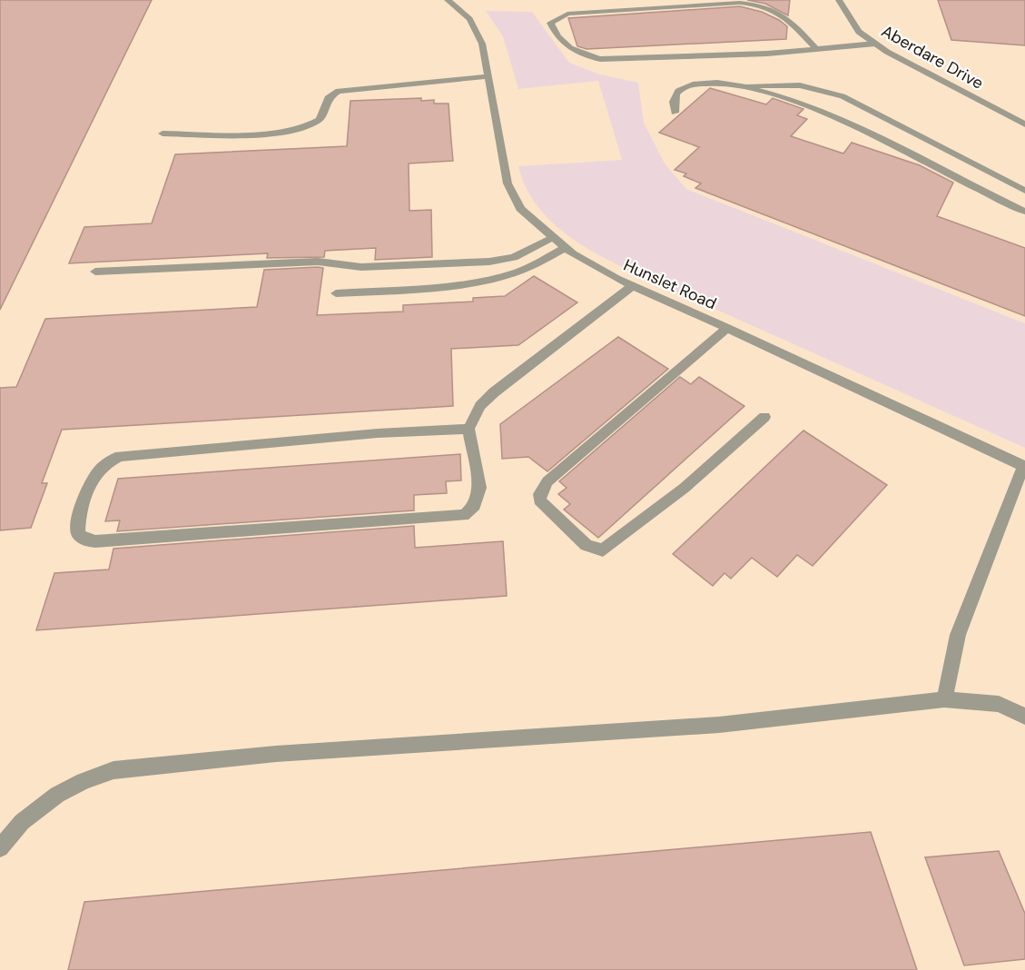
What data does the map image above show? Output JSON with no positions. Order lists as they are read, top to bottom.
{
  "streets": {
    "street": ["Aberdare Drive", "Hunslet Road"]
  }
}
